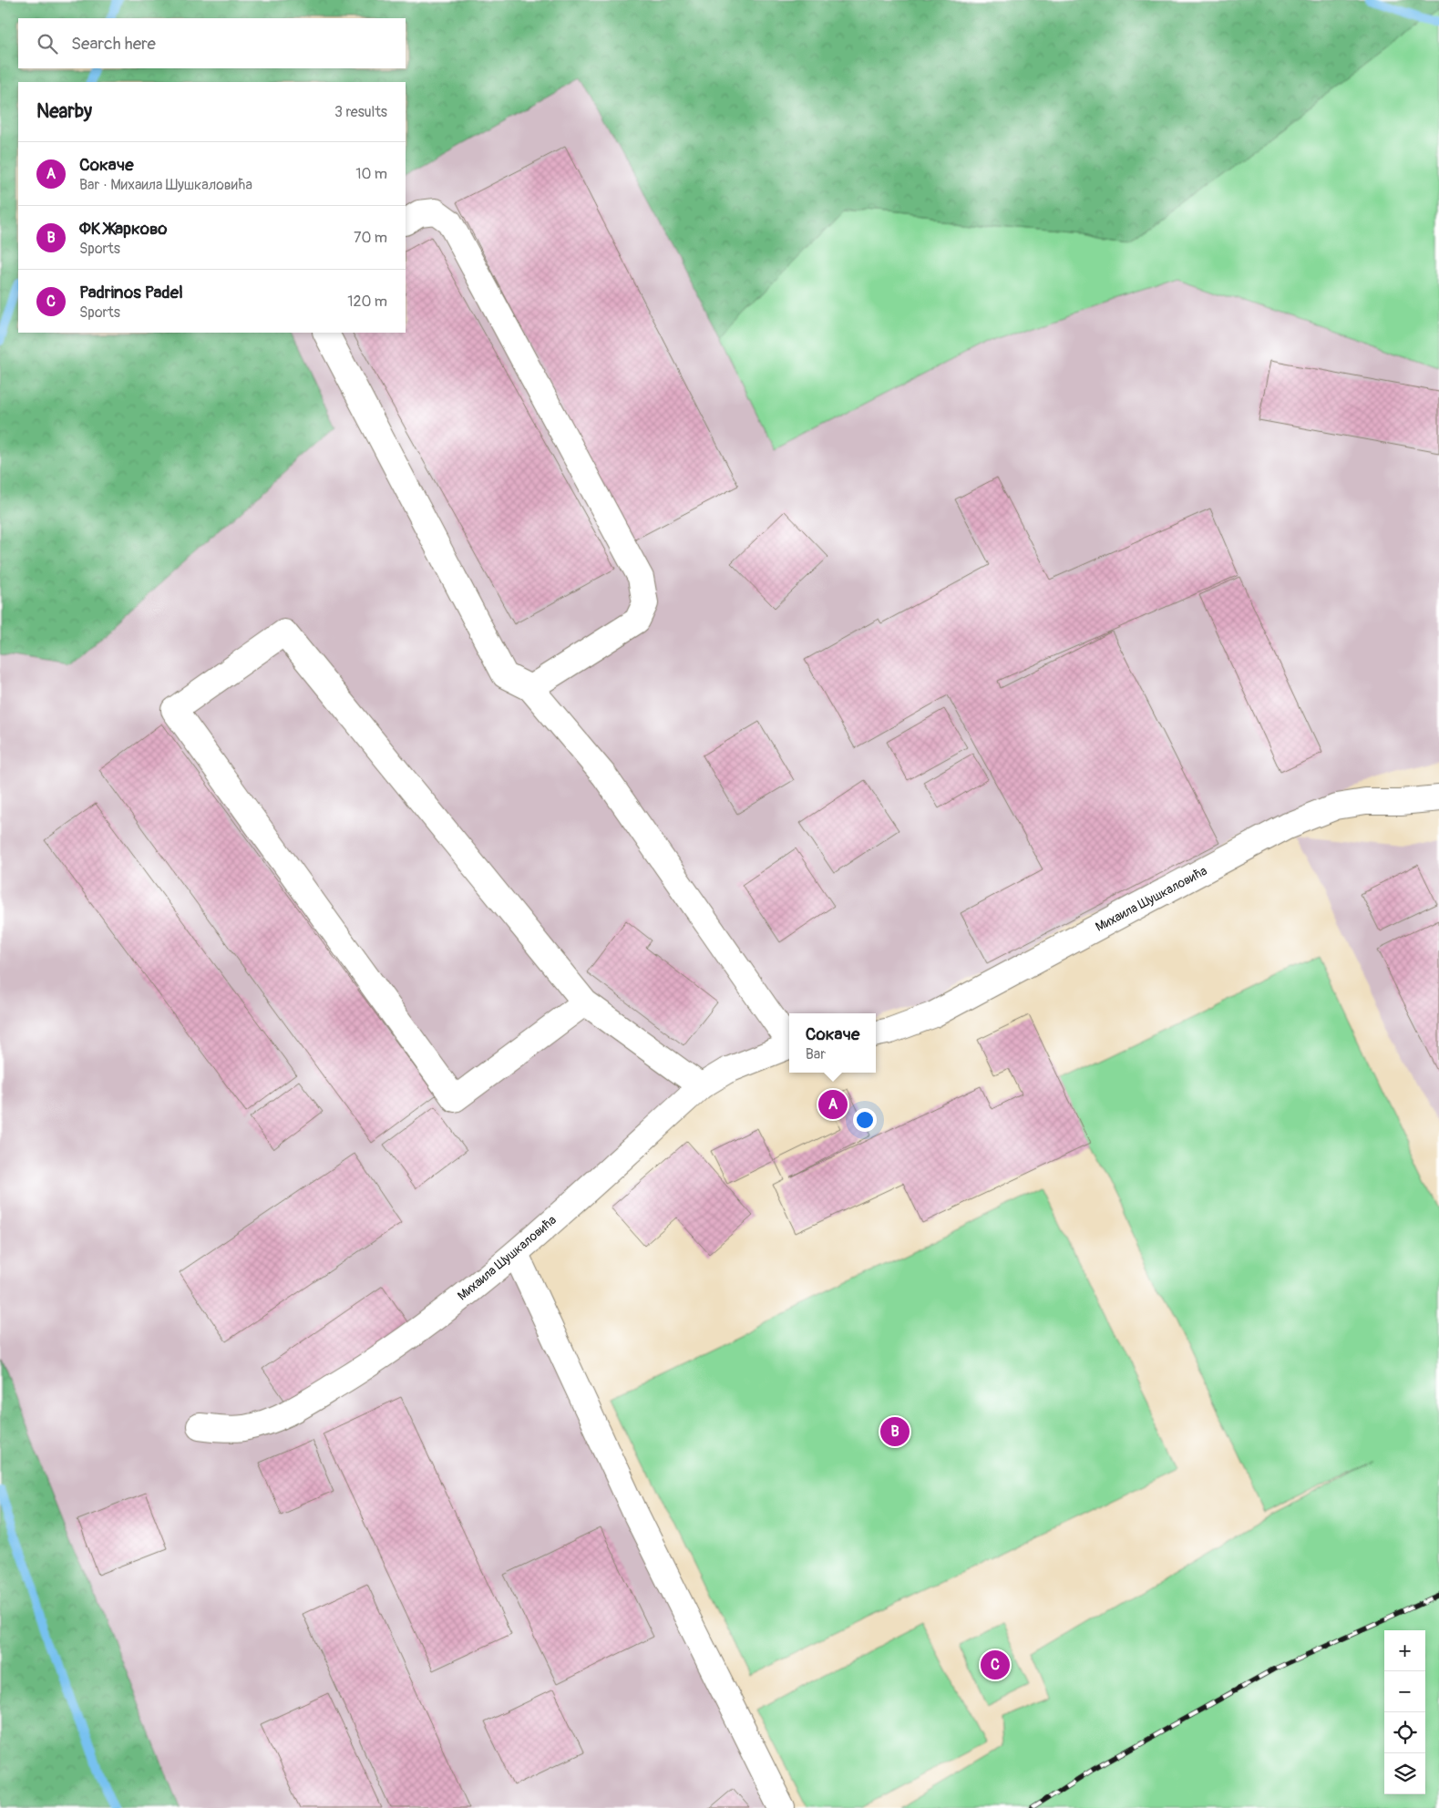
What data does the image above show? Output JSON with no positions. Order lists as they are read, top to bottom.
{
  "streets": {
    "street": ["Михаила Шушкаловића"]
  },
  "page": {
    "search": "Search here",
    "heading": ["Nearby", "3 results"],
    "list": [
      {
        "mark": "A",
        "name": "Сокаче",
        "note": "Bar · Михаила Шушкаловића",
        "value": "10 m"
      },
      {
        "mark": "B",
        "name": "ФК Жарково",
        "note": "Sports",
        "value": "70 m"
      },
      {
        "mark": "C",
        "name": "Padrinos Padel",
        "note": "Sports",
        "value": "120 m"
      }
    ],
    "popup": ["Сокаче", "Bar"],
    "pins": ["A", "B", "C"],
    "map_buttons": ["+", "−"]
  }
}
